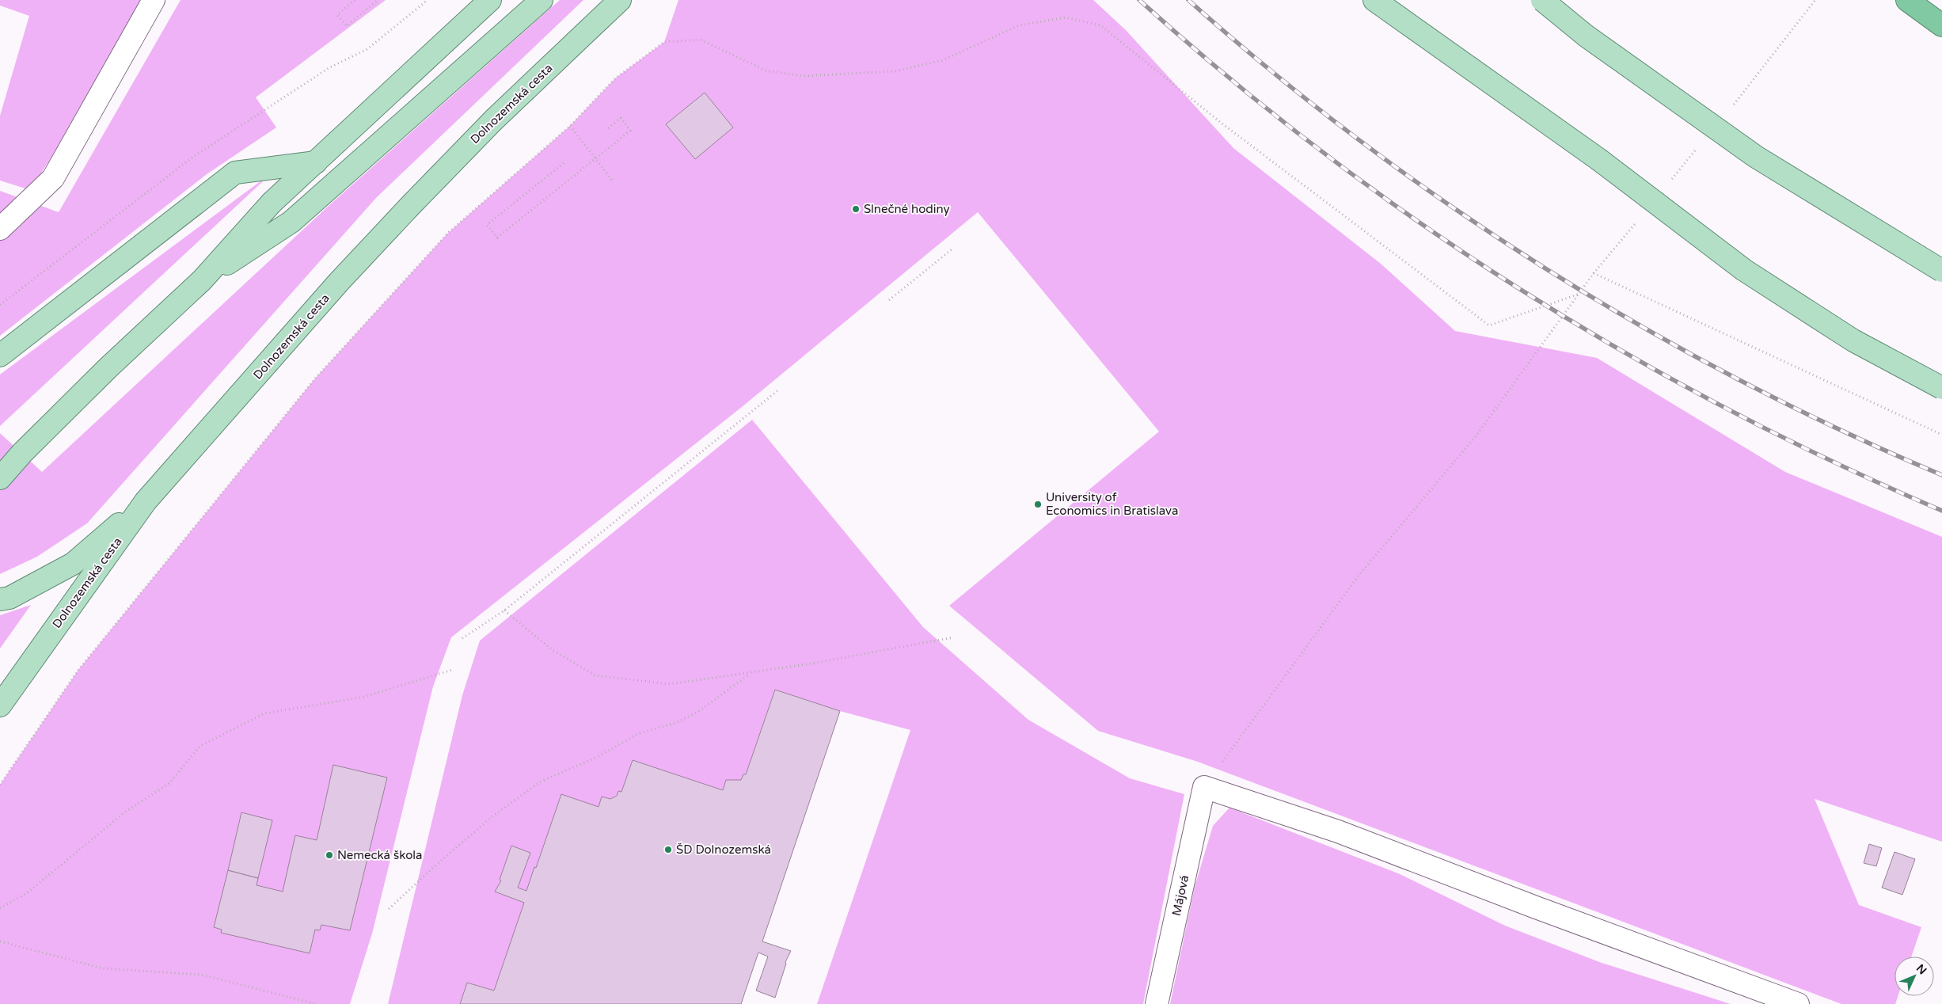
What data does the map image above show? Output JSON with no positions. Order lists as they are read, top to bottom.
{
  "streets": {
    "main road": ["Dolnozemská cesta"],
    "street": ["Májová"]
  },
  "places": [
    "Slnečné hodiny",
    "University of Economics in Bratislava",
    "ŠD Dolnozemská",
    "Nemecká škola"
  ],
  "north": "top right"
}
